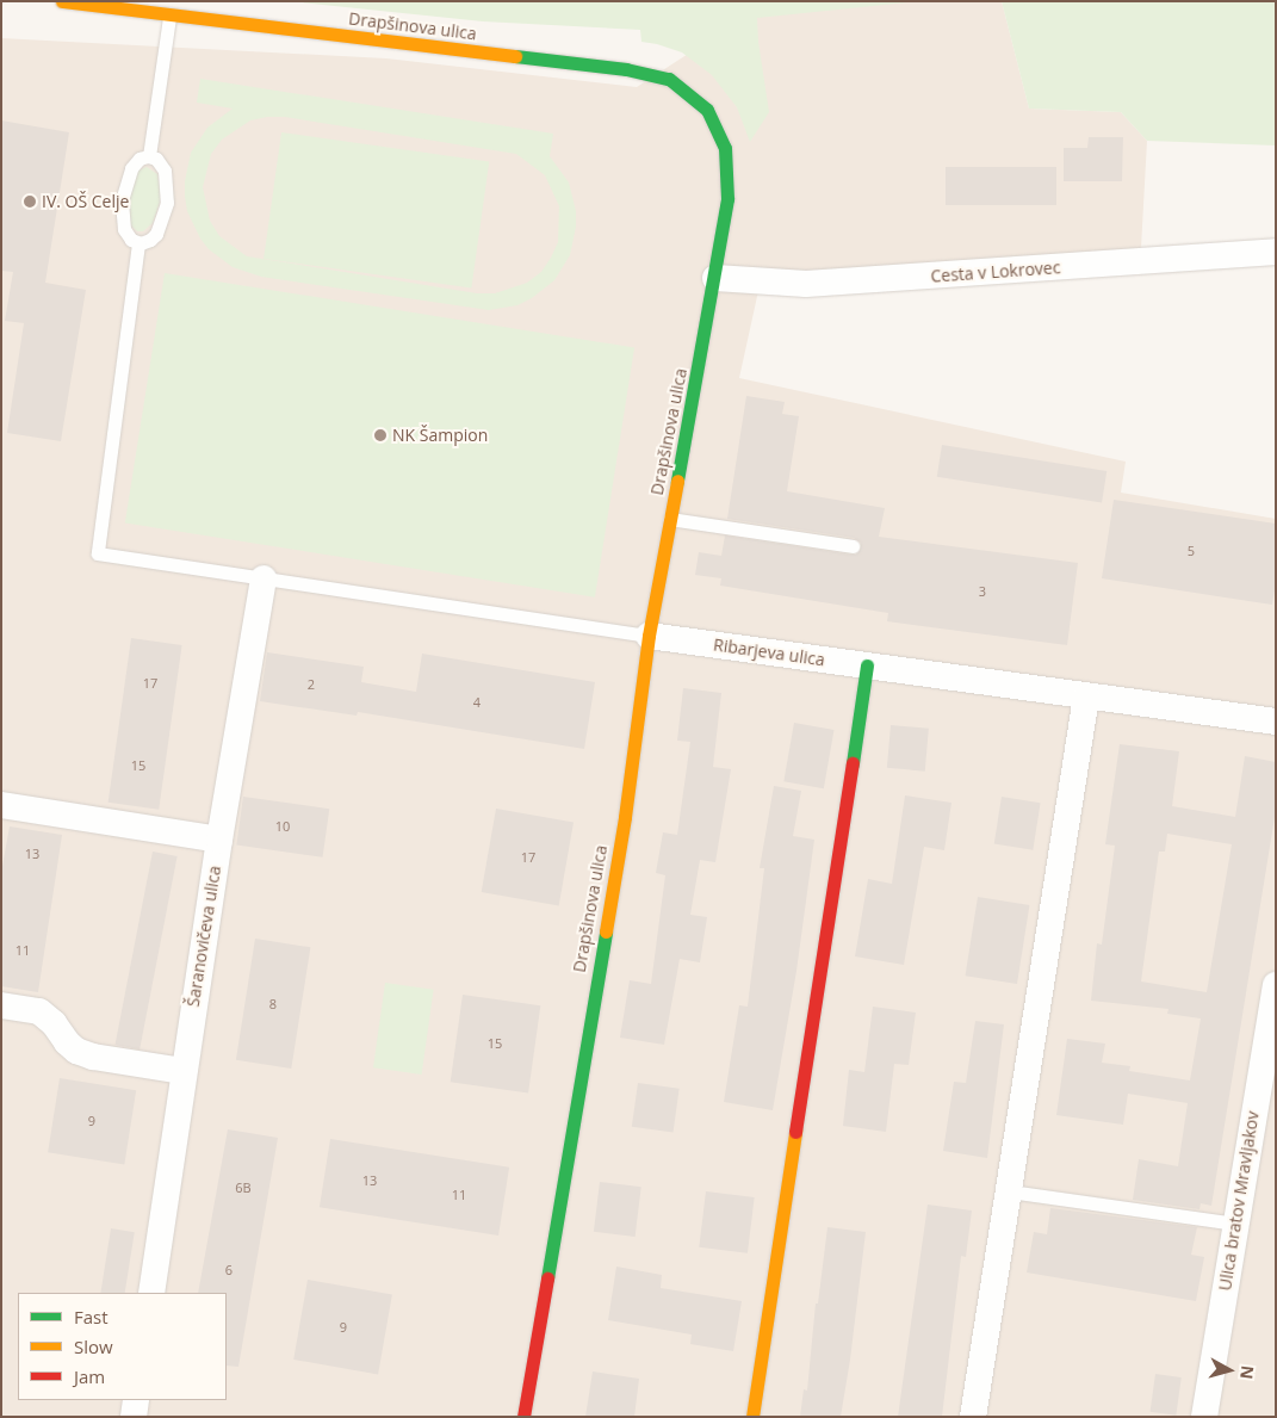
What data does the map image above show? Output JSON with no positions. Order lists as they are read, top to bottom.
{
  "streets": {
    "street": [
      "Drapšinova ulica",
      "Cesta v Lokrovec",
      "Ribarjeva ulica",
      "Šaranovičeva ulica",
      "Ulica bratov Mravljakov"
    ]
  },
  "crossings": [
    ["Drapšinova ulica", "Cesta v Lokrovec"],
    ["Drapšinova ulica", "Ribarjeva ulica"],
    ["Ribarjeva ulica", "Šaranovičeva ulica"]
  ],
  "places": ["IV. OŠ Celje", "NK Šampion"],
  "house_numbers": [
    "5",
    "3",
    "17",
    "2",
    "4",
    "15",
    "10",
    "13",
    "17",
    "11",
    "8",
    "15",
    "9",
    "13",
    "6B",
    "11",
    "6",
    "9"
  ],
  "legend": ["Fast", "Slow", "Jam"],
  "north": "right"
}
